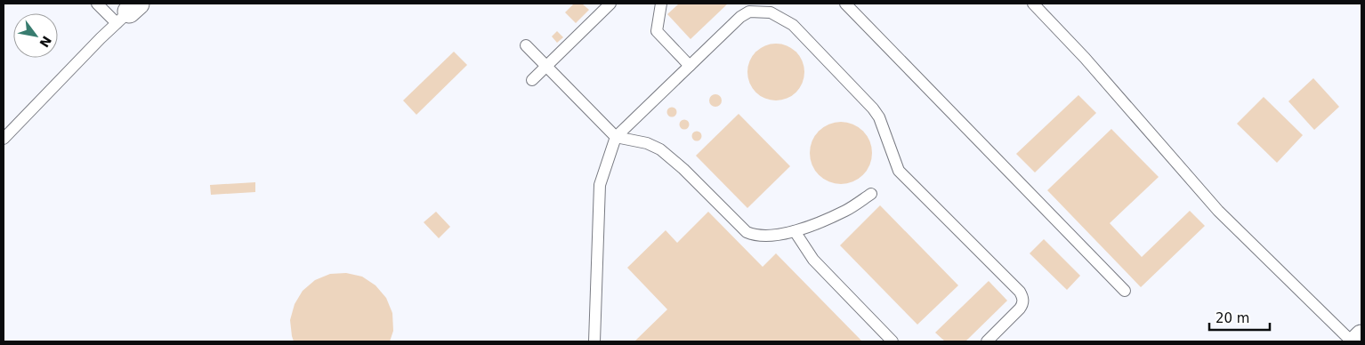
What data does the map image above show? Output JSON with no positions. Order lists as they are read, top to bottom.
{
  "scale_bar": "20 m",
  "north": "bottom right"
}
